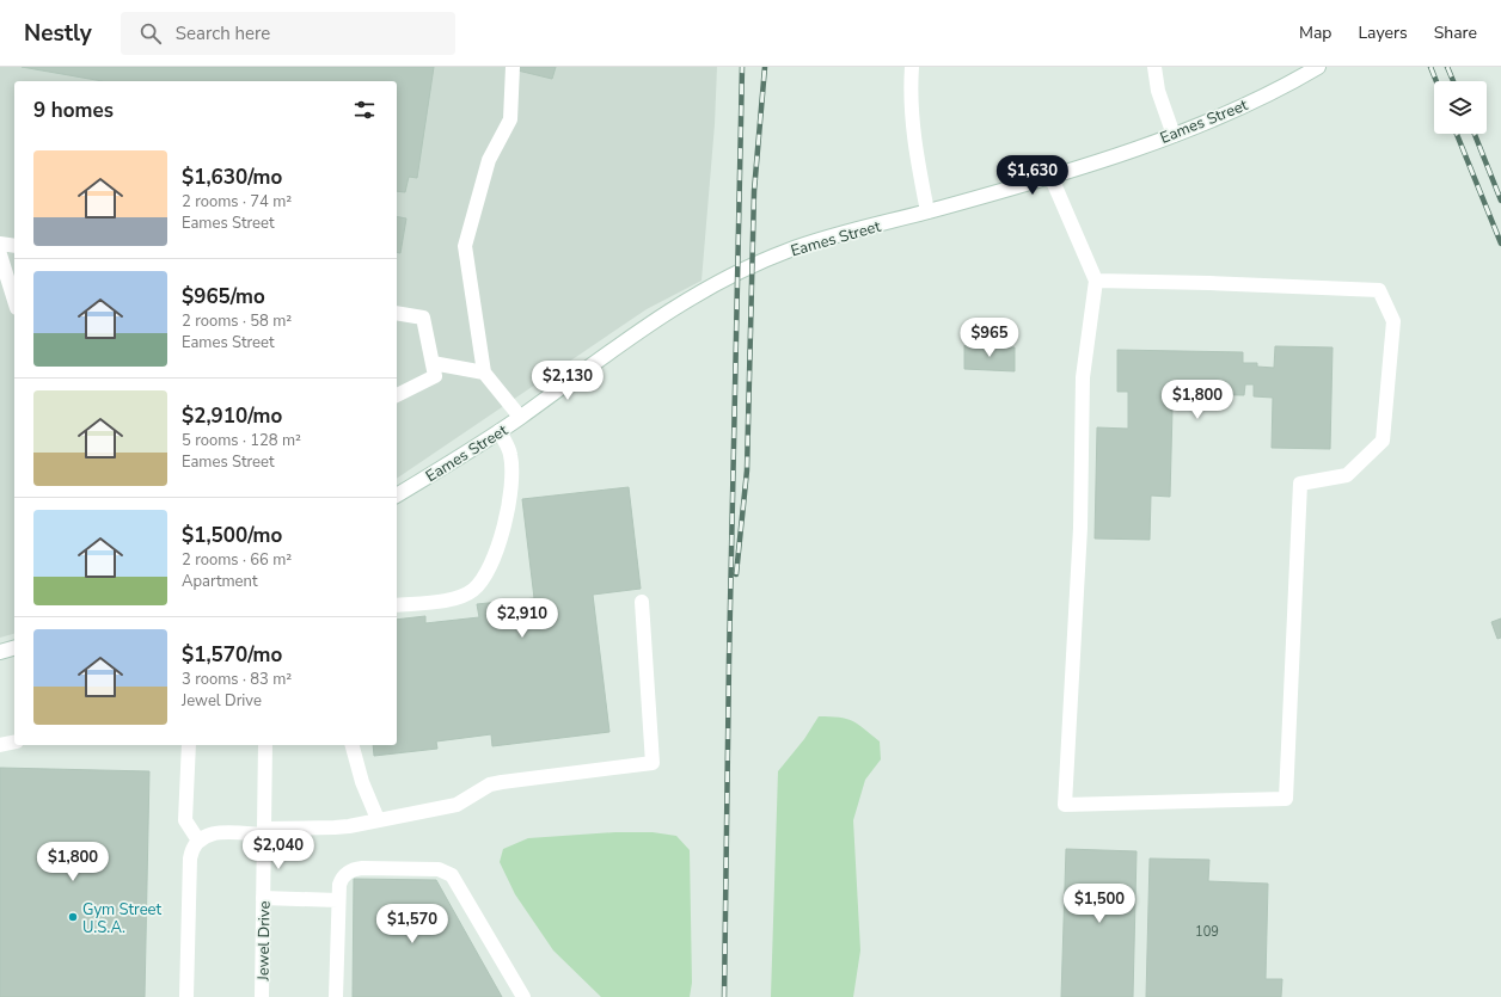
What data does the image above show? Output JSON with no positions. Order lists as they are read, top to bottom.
{
  "streets": {
    "main road": ["Eames Street", "Jewel Drive"]
  },
  "places": ["Gym Street U.S.A."],
  "house_numbers": ["109"],
  "page": {
    "header": "Nestly",
    "search": "Search here",
    "nav": ["Map", "Layers", "Share"],
    "heading": "9 homes",
    "list": [
      {
        "name": "$1,630/mo",
        "note": "2 rooms · 74 m² · Eames Street"
      },
      {
        "name": "$965/mo",
        "note": "2 rooms · 58 m² · Eames Street"
      },
      {
        "name": "$2,910/mo",
        "note": "5 rooms · 128 m² · Eames Street"
      },
      {
        "name": "$1,500/mo",
        "note": "2 rooms · 66 m² · Apartment"
      },
      {
        "name": "$1,570/mo",
        "note": "3 rooms · 83 m² · Jewel Drive"
      }
    ],
    "price": [
      "$1,630",
      "$965",
      "$2,130",
      "$1,800",
      "$2,910",
      "$2,040",
      "$1,800",
      "$1,500",
      "$1,570"
    ]
  }
}
